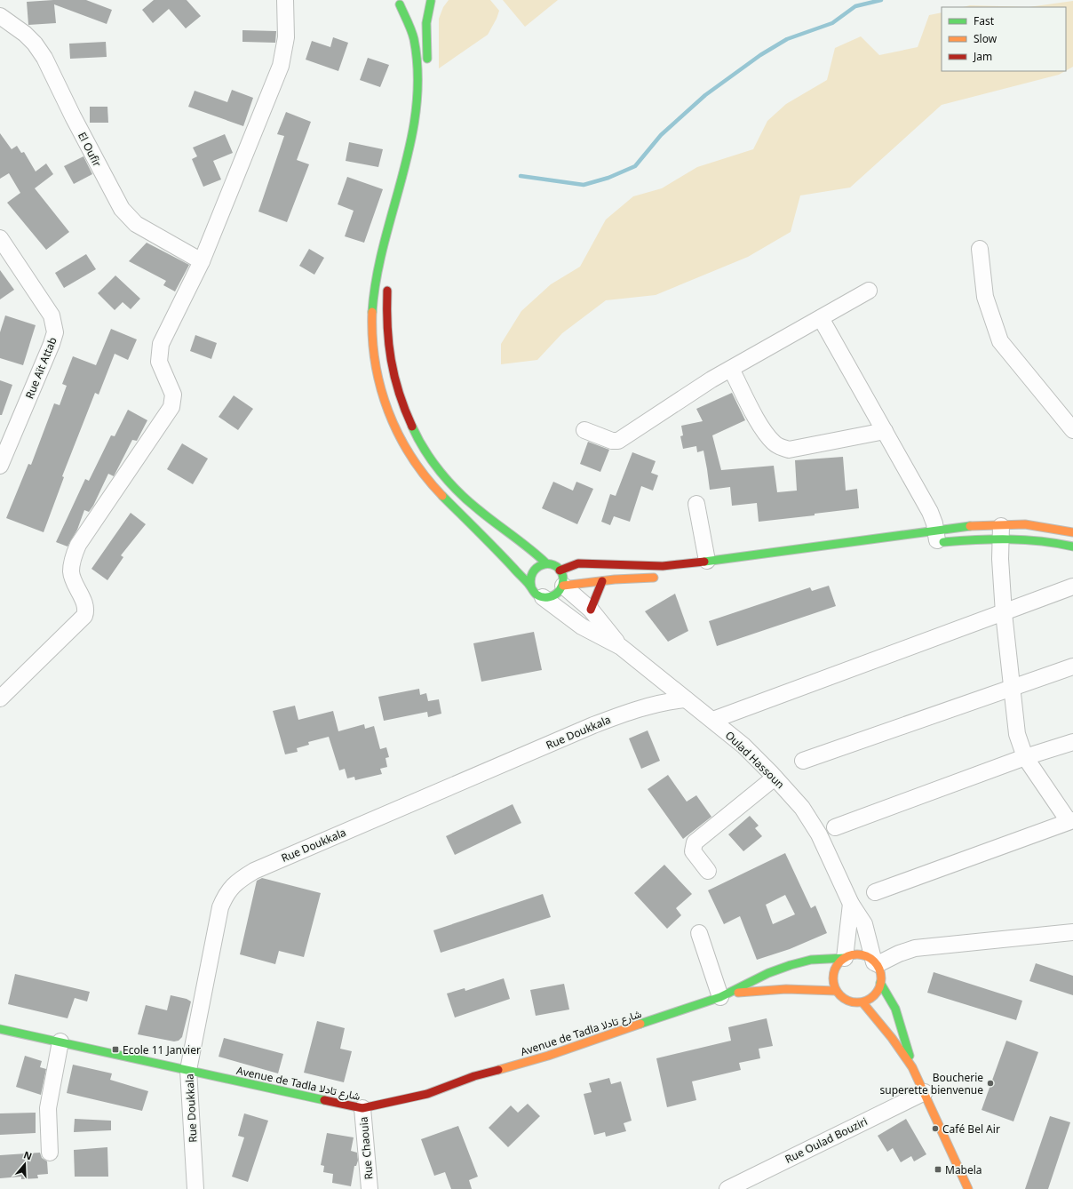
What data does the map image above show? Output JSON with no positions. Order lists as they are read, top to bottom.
{
  "streets": {
    "street": [
      "El Oufir",
      "Rue Aït Attab",
      "Rue Doukkala",
      "Oulad Hassoun",
      "Avenue de Tadla شارع تادلا",
      "Rue Oulad Bouziri",
      "Rue Chaouia"
    ]
  },
  "crossings": [
    ["Rue Doukkala", "Oulad Hassoun"],
    ["Rue Doukkala", "Avenue de Tadla شارع تادلا"],
    ["Oulad Hassoun", "Avenue de Tadla شارع تادلا"],
    ["Avenue de Tadla شارع تادلا", "Rue Chaouia"]
  ],
  "places": {
    "transit": ["Ecole 11 Janvier", "Mabela"],
    "other": ["Boucherie superette bienvenue", "Café Bel Air"]
  },
  "legend": ["Fast", "Slow", "Jam"],
  "north": "top"
}
